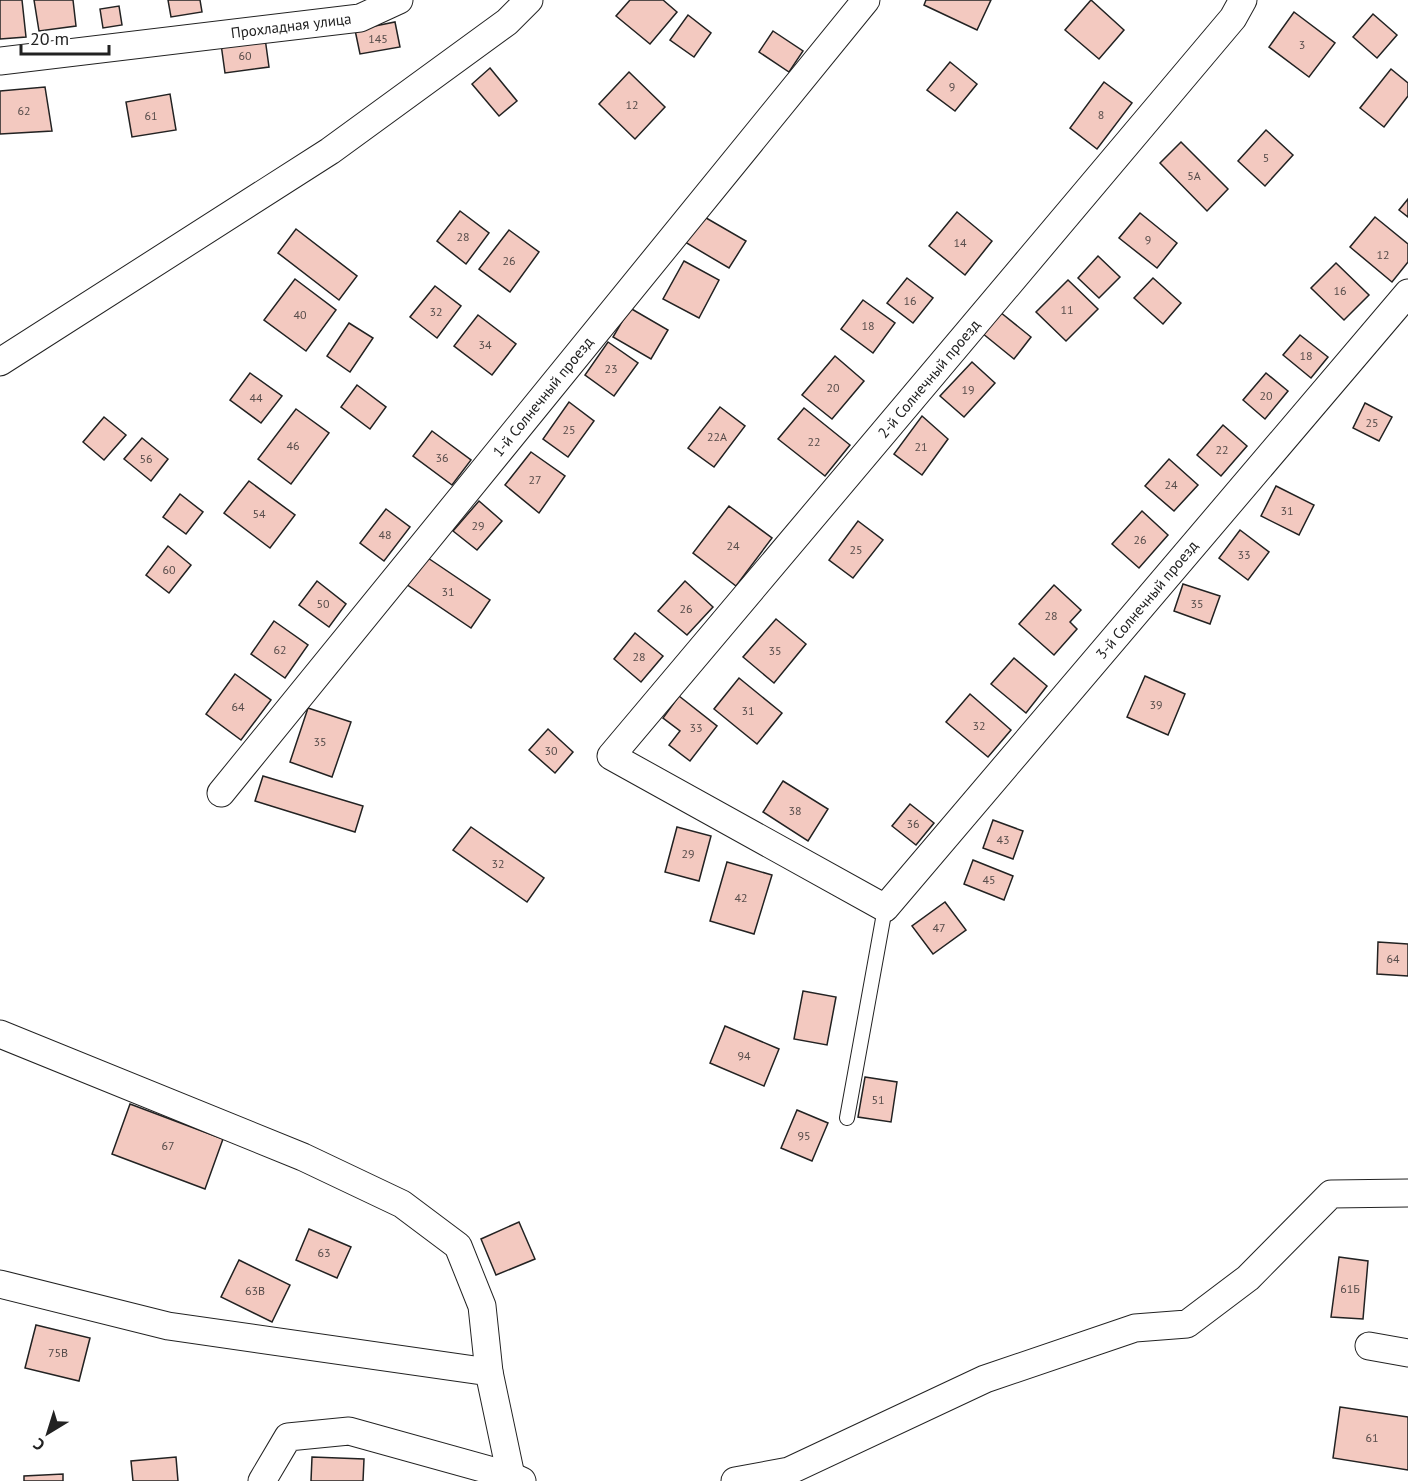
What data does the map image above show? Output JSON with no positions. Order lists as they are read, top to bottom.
{
  "streets": {
    "street": [
      "Прохладная улица",
      "2-й Солнечный проезд",
      "1-й Солнечный проезд",
      "3-й Солнечный проезд"
    ]
  },
  "crossings": [
    ["2-й Солнечный проезд", "3-й Солнечный проезд"]
  ],
  "house_numbers": [
    "145",
    "3",
    "60",
    "9",
    "12",
    "62",
    "8",
    "61",
    "5",
    "5А",
    "28",
    "9",
    "14",
    "12",
    "26",
    "16",
    "16",
    "11",
    "32",
    "40",
    "18",
    "34",
    "18",
    "23",
    "20",
    "19",
    "20",
    "44",
    "25",
    "25",
    "22А",
    "22",
    "46",
    "21",
    "22",
    "36",
    "56",
    "27",
    "24",
    "31",
    "54",
    "29",
    "48",
    "26",
    "24",
    "25",
    "33",
    "60",
    "31",
    "50",
    "35",
    "26",
    "28",
    "62",
    "35",
    "28",
    "39",
    "64",
    "31",
    "32",
    "33",
    "35",
    "30",
    "38",
    "36",
    "43",
    "29",
    "32",
    "45",
    "42",
    "47",
    "64",
    "94",
    "51",
    "95",
    "67",
    "63",
    "61Б",
    "63В",
    "75В",
    "61"
  ],
  "scale_bar": "20 m",
  "north": "bottom left"
}
